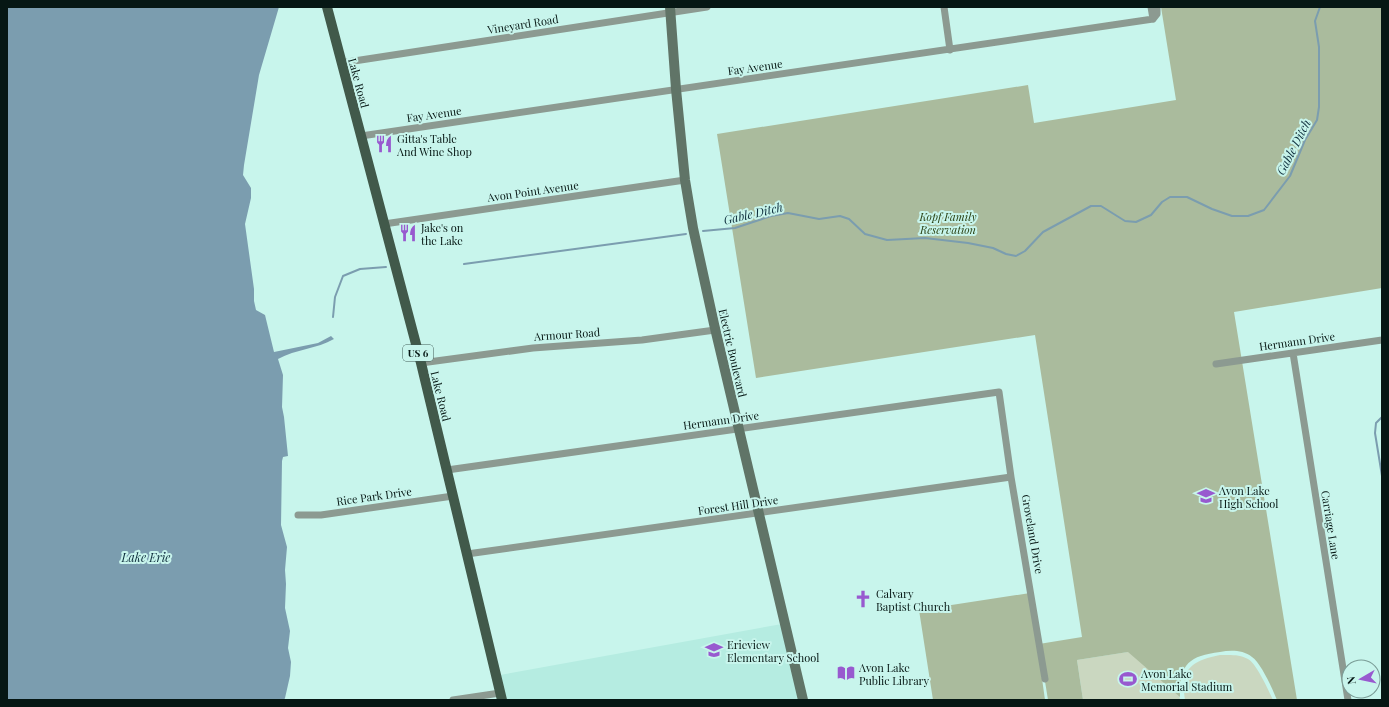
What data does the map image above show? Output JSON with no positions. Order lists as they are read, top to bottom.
{
  "streets": {
    "main road": ["Lake Road", "US 6"],
    "street": [
      "Vineyard Road",
      "Fay Avenue",
      "Avon Point Avenue",
      "Armour Road",
      "Hermann Drive",
      "Electric Boulevard",
      "Rice Park Drive",
      "Forest Hill Drive",
      "Carriage Lane",
      "Groveland Drive"
    ]
  },
  "crossings": [
    ["Vineyard Road", "Lake Road"],
    ["Vineyard Road", "Electric Boulevard"],
    ["Fay Avenue", "Lake Road"],
    ["Fay Avenue", "Electric Boulevard"],
    ["Lake Road", "Avon Point Avenue"],
    ["Lake Road", "Armour Road"],
    ["Lake Road", "Hermann Drive"],
    ["Lake Road", "Rice Park Drive"],
    ["Lake Road", "Forest Hill Drive"],
    ["Avon Point Avenue", "Electric Boulevard"],
    ["Armour Road", "Electric Boulevard"],
    ["Hermann Drive", "Electric Boulevard"],
    ["Hermann Drive", "Carriage Lane"],
    ["Hermann Drive", "Groveland Drive"],
    ["Electric Boulevard", "Forest Hill Drive"],
    ["Forest Hill Drive", "Groveland Drive"]
  ],
  "water": ["Gable Ditch", "Lake Erie"],
  "parks": ["Kopf Family Reservation"],
  "places": {
    "restaurant": ["Gitta's Table And Wine Shop", "Jake's on the Lake"],
    "school or university": ["Avon Lake High School", "Erieview Elementary School"],
    "church": ["Calvary Baptist Church"],
    "library": ["Avon Lake Public Library"],
    "sports": ["Avon Lake Memorial Stadium"]
  },
  "north": "left"
}
